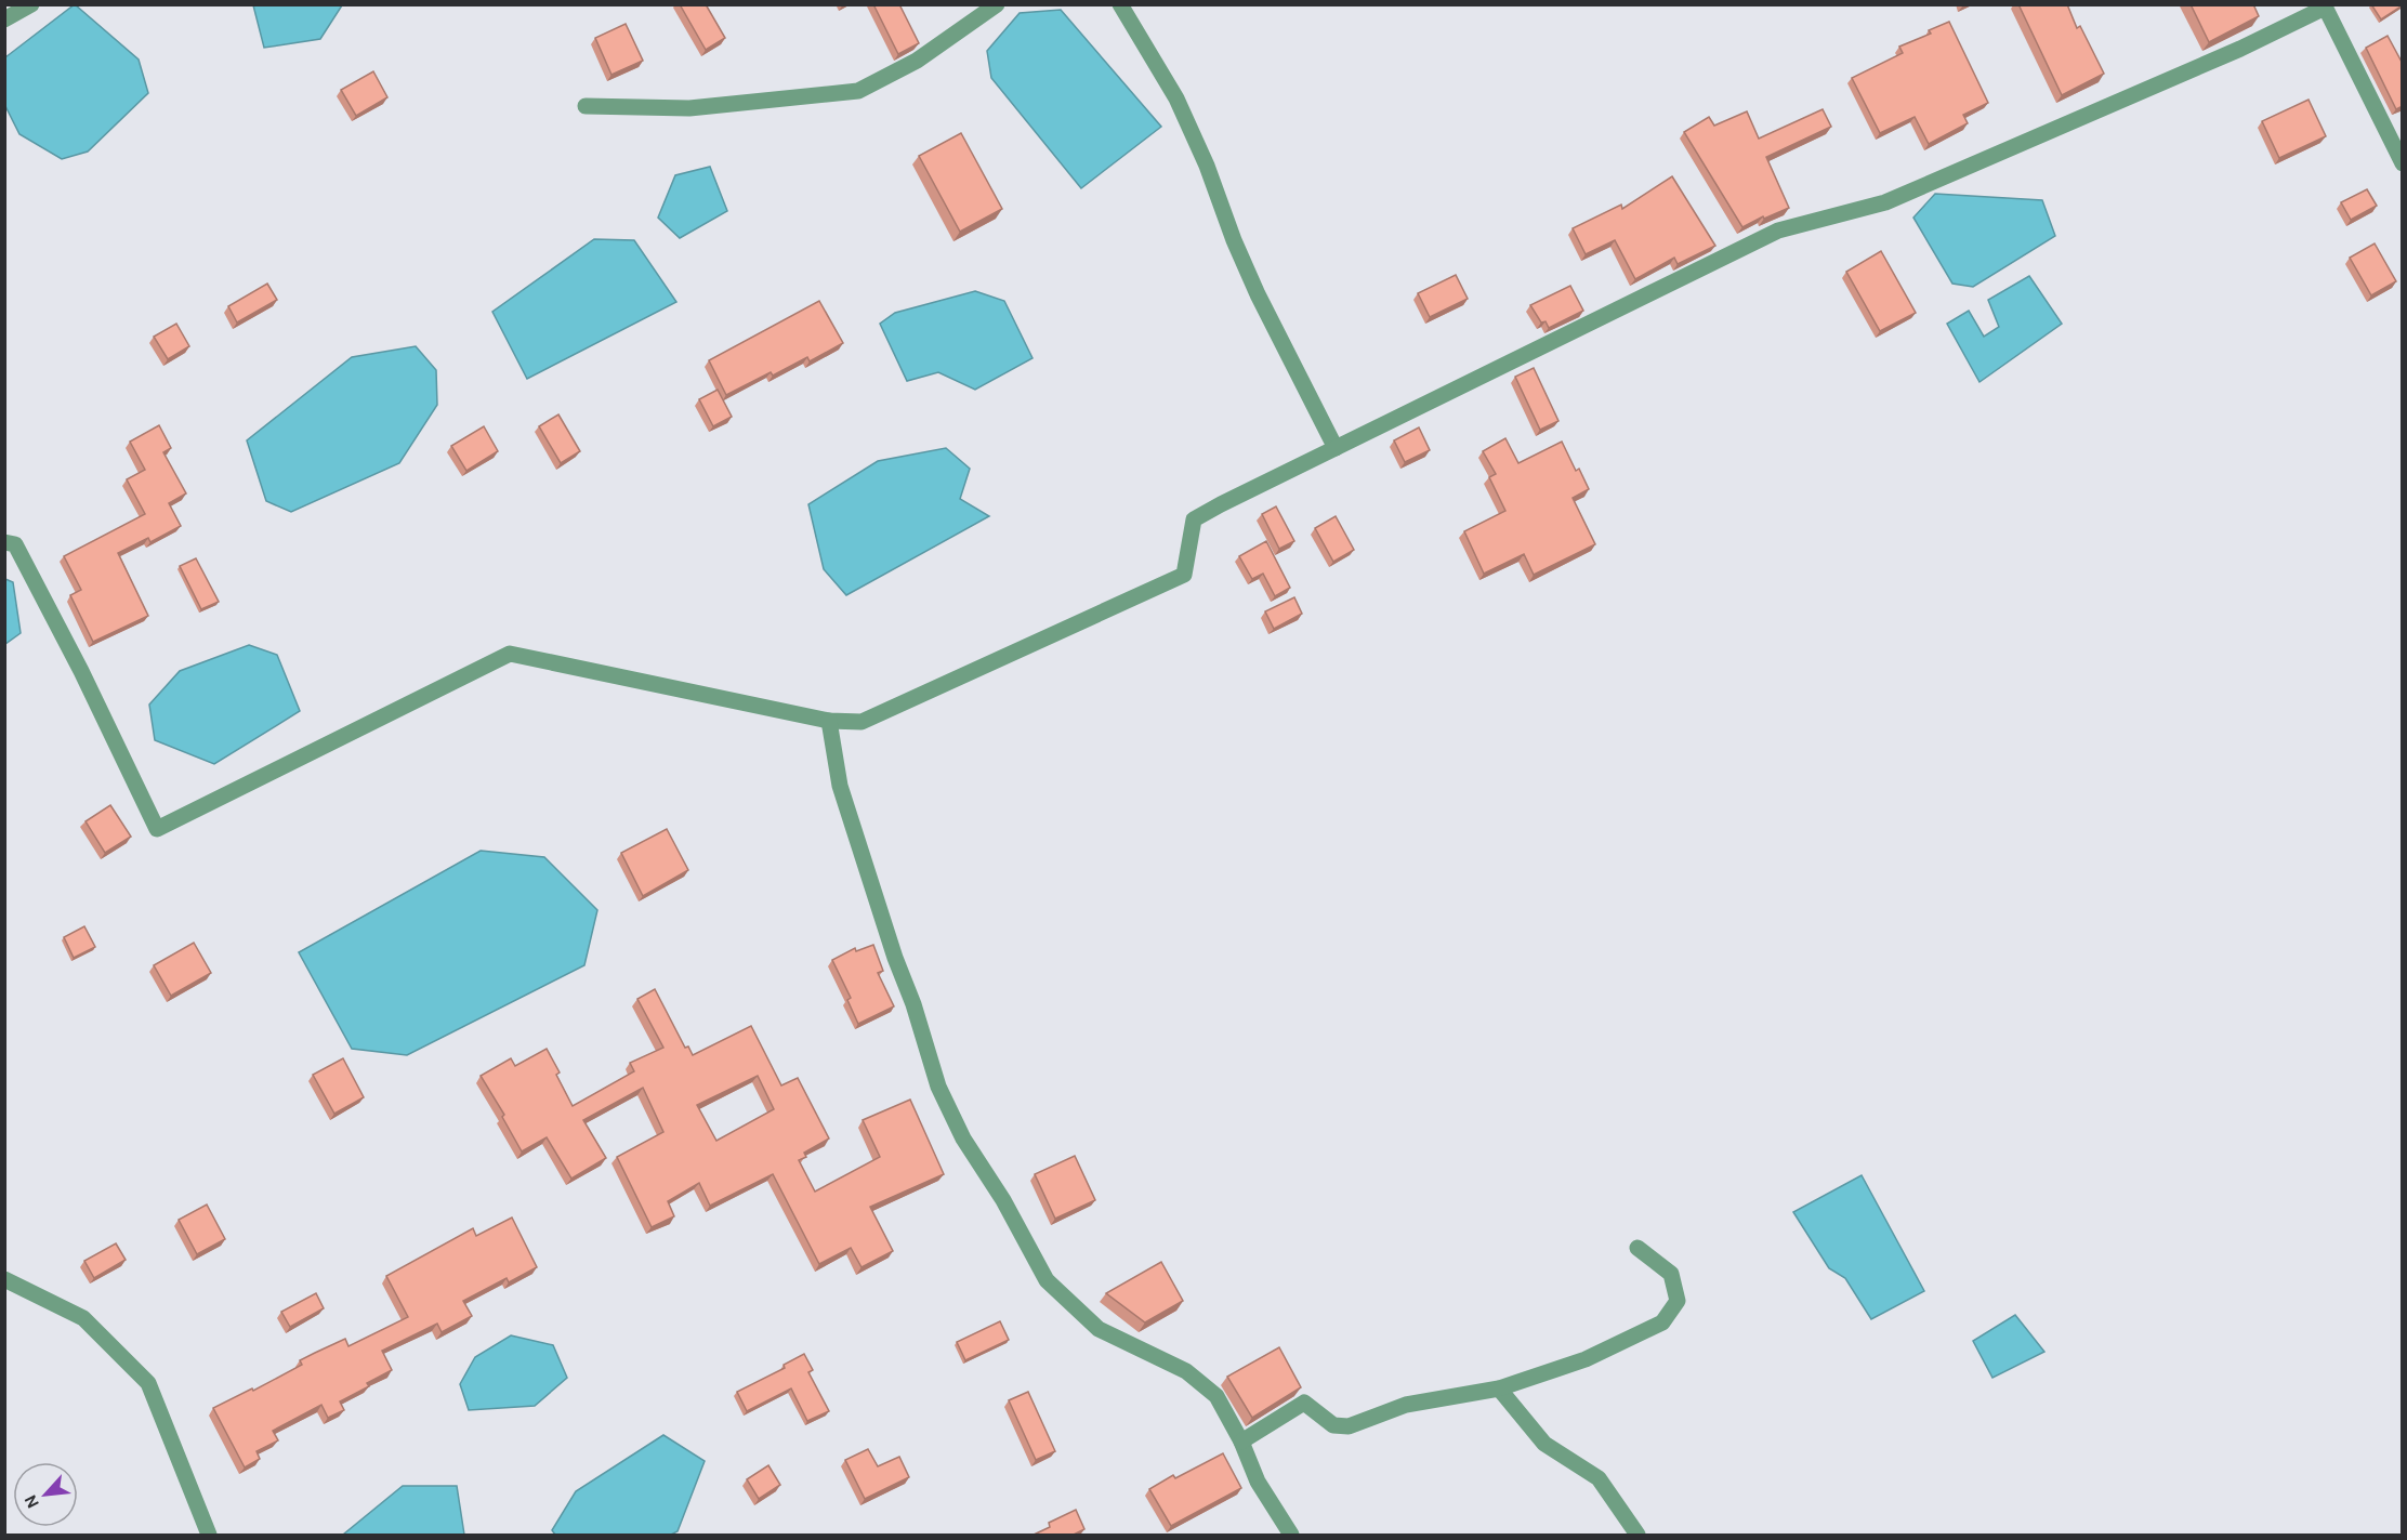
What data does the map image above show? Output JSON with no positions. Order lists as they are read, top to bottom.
{
  "north": "bottom left"
}
